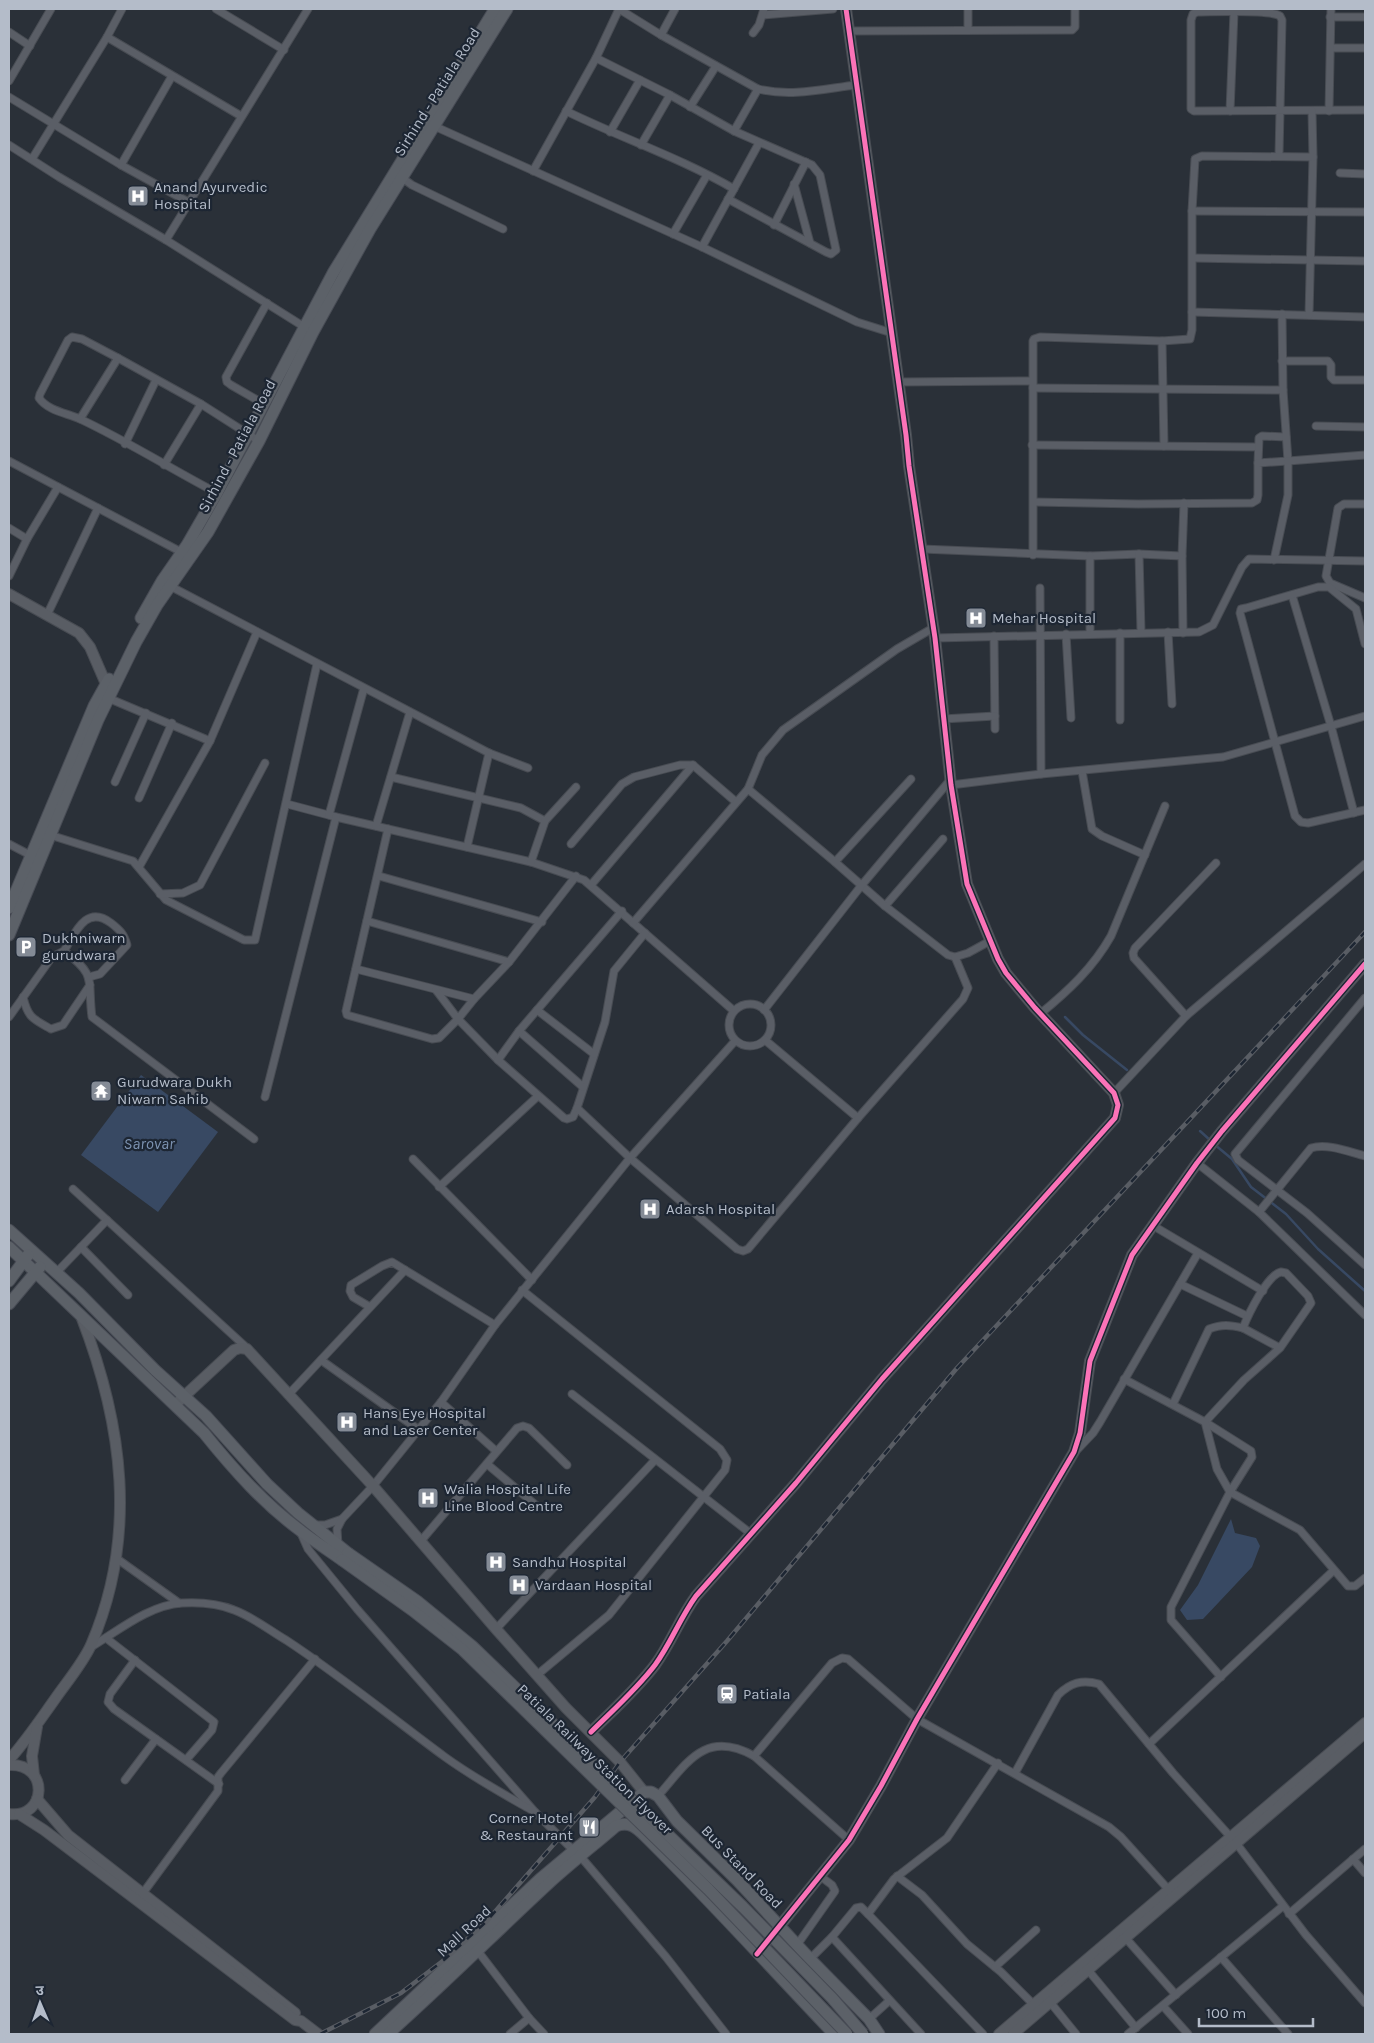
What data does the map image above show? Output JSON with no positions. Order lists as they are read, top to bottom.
{
  "streets": {
    "main road": [
      "Sirhind - Patiala Road",
      "Patiala Railway Station Flyover",
      "Bus Stand Road",
      "Mall Road"
    ]
  },
  "water": ["Sarovar"],
  "places": {
    "hospital": [
      "Anand Ayurvedic Hospital",
      "Mehar Hospital",
      "Adarsh Hospital",
      "Hans Eye Hospital and Laser Center",
      "Walia Hospital Life Line Blood Centre",
      "Sandhu Hospital",
      "Vardaan Hospital"
    ],
    "parking": ["Dukhniwarn gurudwara"],
    "temple": ["Gurudwara Dukh Niwarn Sahib"],
    "station": ["Patiala"],
    "restaurant": ["Corner Hotel & Restaurant"]
  },
  "scale_bar": "100 m",
  "north": "top"
}
